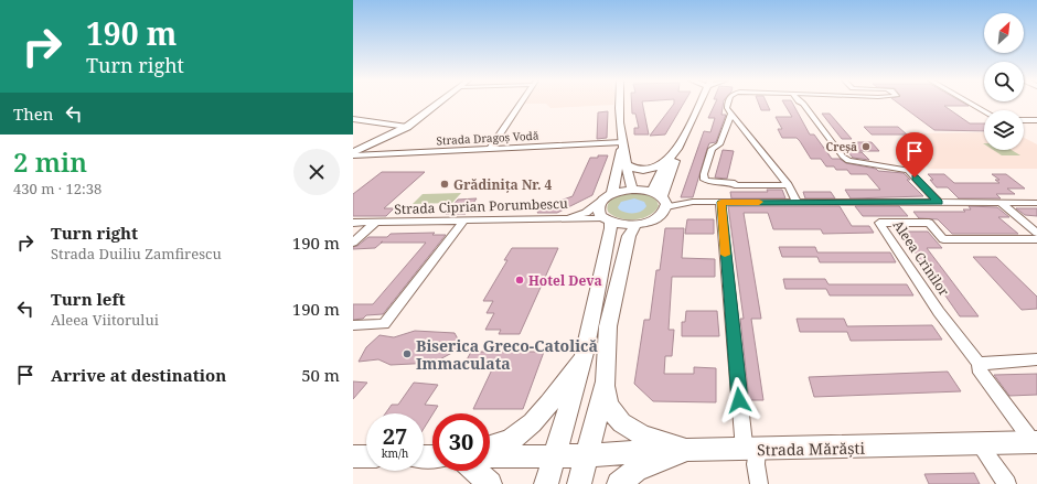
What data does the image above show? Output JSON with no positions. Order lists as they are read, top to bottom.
{
  "streets": {
    "main road": ["Strada Mărăști"],
    "street": ["Strada Dragoș Vodă", "Strada Ciprian Porumbescu", "Aleea Crinilor"]
  },
  "crossings": [
    ["Aleea Crinilor", "Strada Mărăști"]
  ],
  "places": [
    "Creșă",
    "Grădinița Nr. 4",
    "Hotel Deva",
    "Biserica Greco-Catolică Immaculata"
  ],
  "north": "top right",
  "page": {
    "turn": ["190 m", "Turn right"],
    "then": "Then",
    "heading": ["2 min", "430 m · 12:38"],
    "list": [
      {
        "name": "Turn right",
        "note": "Strada Duiliu Zamfirescu",
        "value": "190 m"
      },
      {
        "name": "Turn left",
        "note": "Aleea Viitorului",
        "value": "190 m"
      },
      {
        "name": "Arrive at destination",
        "value": "50 m"
      }
    ],
    "speed": "27 km/h",
    "limit": "30"
  }
}
